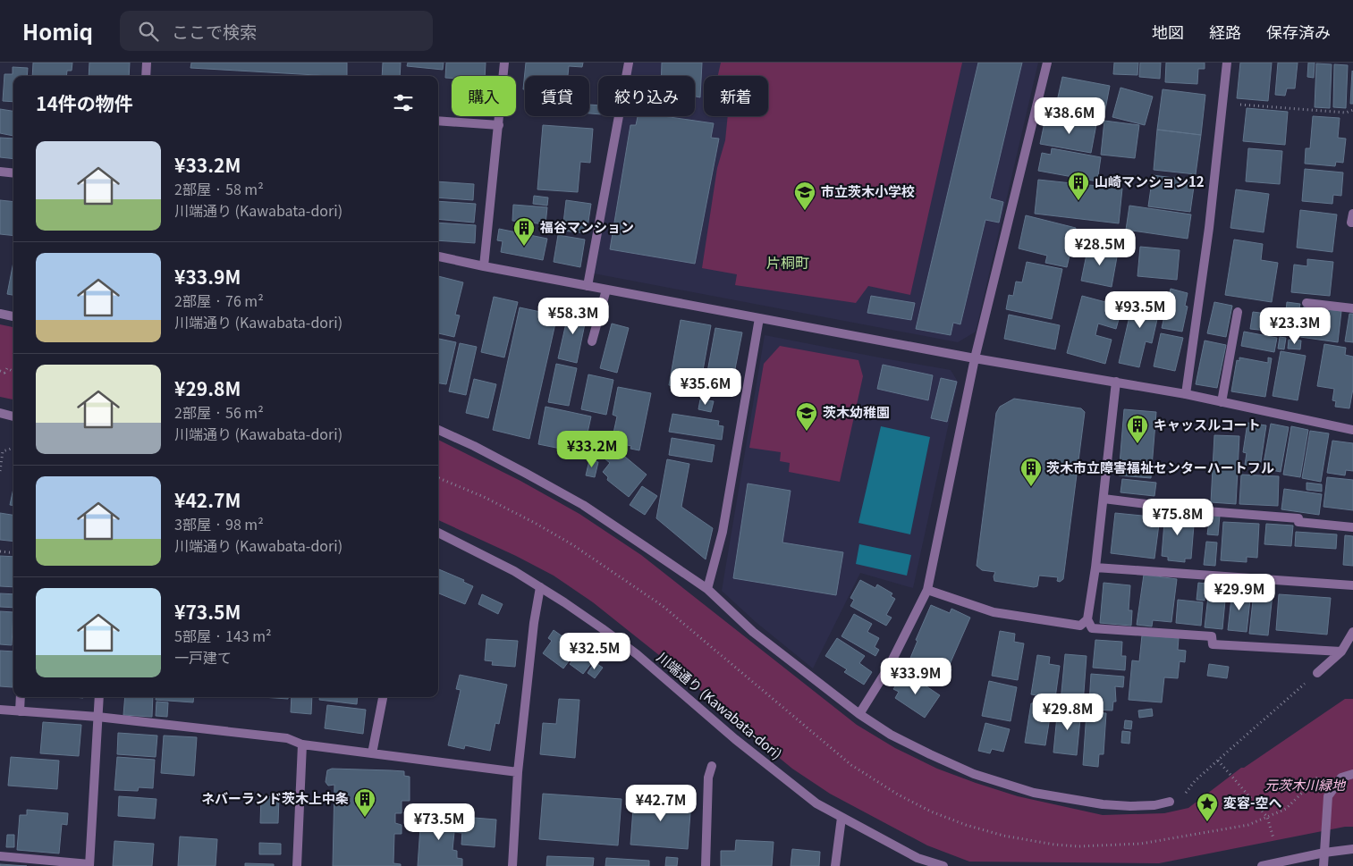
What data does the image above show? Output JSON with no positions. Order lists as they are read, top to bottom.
{
  "streets": {
    "street": ["川端通り (Kawabata-dori)"]
  },
  "districts": ["片桐町"],
  "parks": ["元茨木川緑地"],
  "places": {
    "building": [
      "山崎マンション12",
      "福谷マンション",
      "キャッスルコート",
      "茨木市立障害福祉センターハートフル",
      "ネバーランド茨木上中条"
    ],
    "school or university": ["市立茨木小学校", "茨木幼稚園"],
    "place": ["変容-空へ"]
  },
  "page": {
    "header": "Homiq",
    "search": "ここで検索",
    "nav": ["地図", "経路", "保存済み"],
    "chip": [
      "購入",
      "賃貸",
      "絞り込み",
      "新着"
    ],
    "heading": "14件の物件",
    "price": [
      "¥38.6M",
      "¥28.5M",
      "¥93.5M",
      "¥58.3M",
      "¥23.3M",
      "¥35.6M",
      "¥33.2M",
      "¥75.8M",
      "¥29.9M",
      "¥32.5M",
      "¥33.9M",
      "¥29.8M",
      "¥42.7M",
      "¥73.5M"
    ],
    "list": [
      {
        "name": "¥33.2M",
        "note": "2部屋 · 58 m² · 川端通り (Kawabata-dori)"
      },
      {
        "name": "¥33.9M",
        "note": "2部屋 · 76 m² · 川端通り (Kawabata-dori)"
      },
      {
        "name": "¥29.8M",
        "note": "2部屋 · 56 m² · 川端通り (Kawabata-dori)"
      },
      {
        "name": "¥42.7M",
        "note": "3部屋 · 98 m² · 川端通り (Kawabata-dori)"
      },
      {
        "name": "¥73.5M",
        "note": "5部屋 · 143 m² · 一戸建て"
      }
    ]
  }
}
